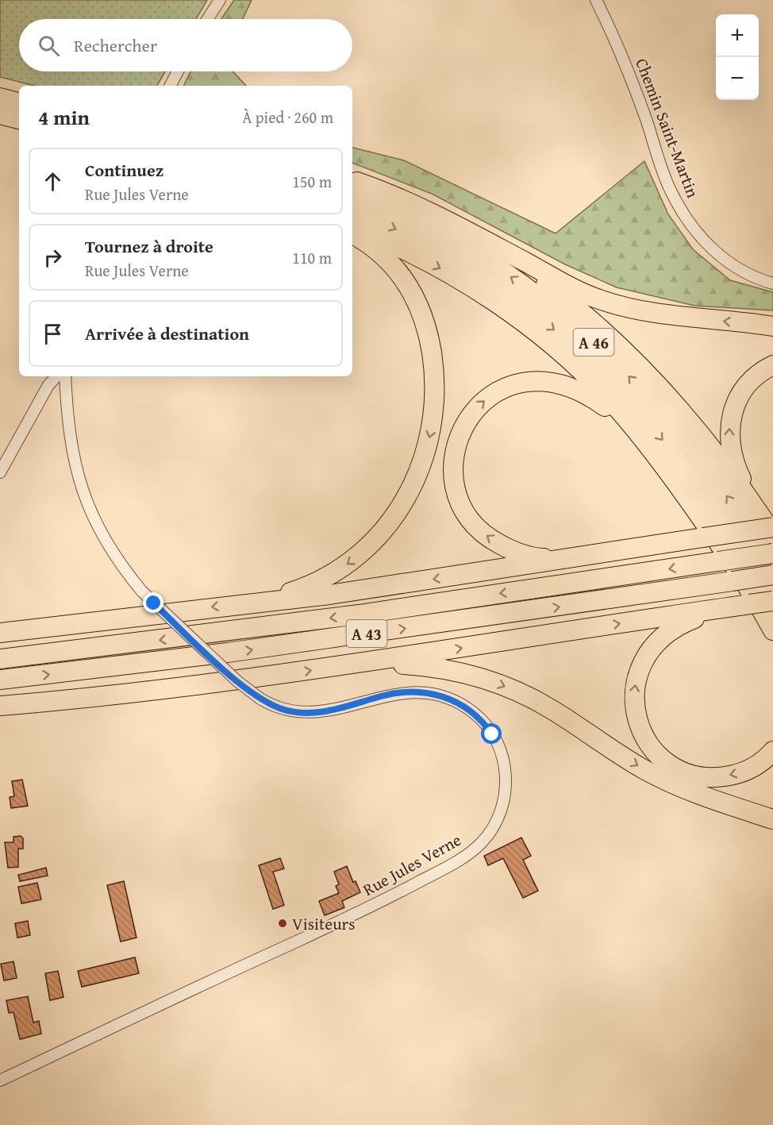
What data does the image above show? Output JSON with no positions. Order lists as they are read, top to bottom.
{
  "streets": {
    "highway": ["A 46", "A 43"],
    "street": ["Chemin Saint-Martin", "Rue Jules Verne"]
  },
  "crossings": [
    ["A 46", "A 43"]
  ],
  "places": ["Visiteurs"],
  "page": {
    "map_buttons": ["+", "−"],
    "search": "Rechercher",
    "heading": ["4 min", "À pied · 260 m"],
    "list": [
      ["Continuez", "Rue Jules Verne", "150 m"],
      ["Tournez à droite", "Rue Jules Verne", "110 m"],
      "Arrivée à destination"
    ]
  }
}
